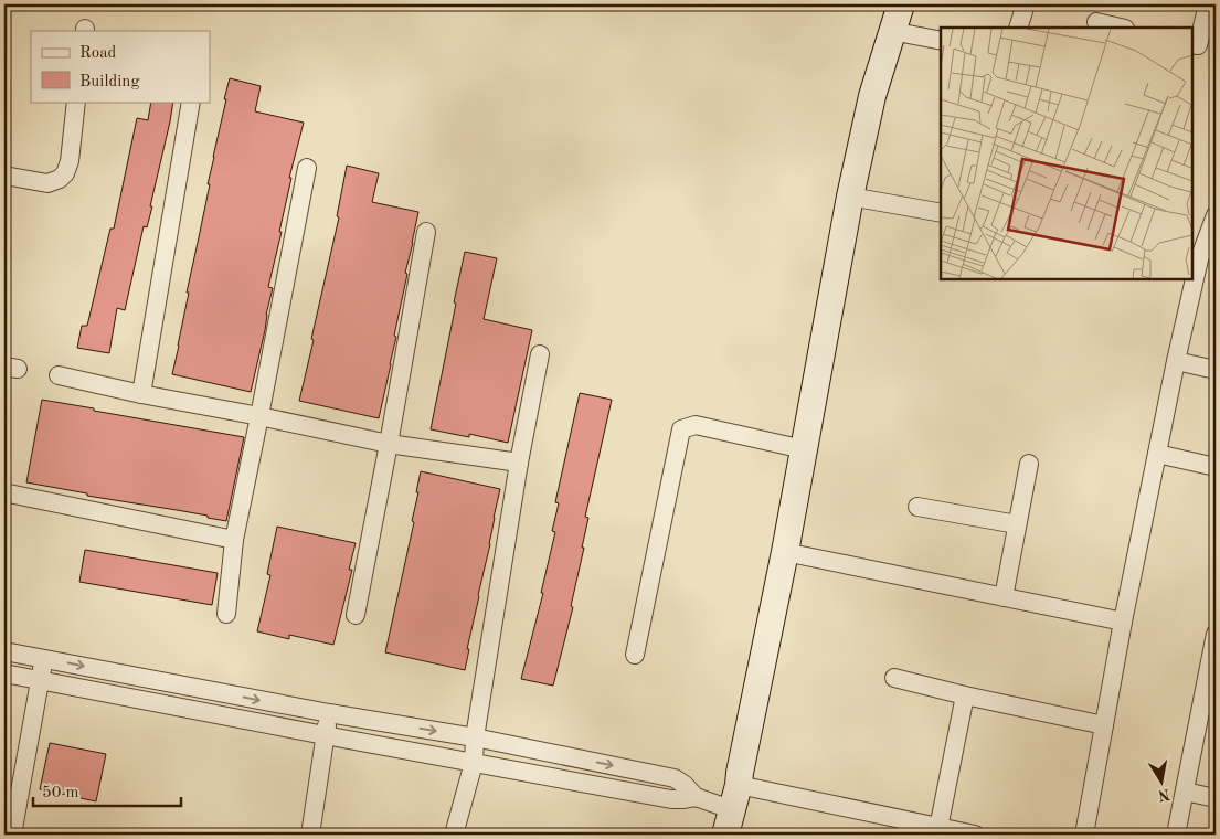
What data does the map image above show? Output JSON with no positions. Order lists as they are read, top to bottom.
{
  "legend": ["Road", "Building"],
  "scale_bar": "50 m",
  "north": "bottom"
}
